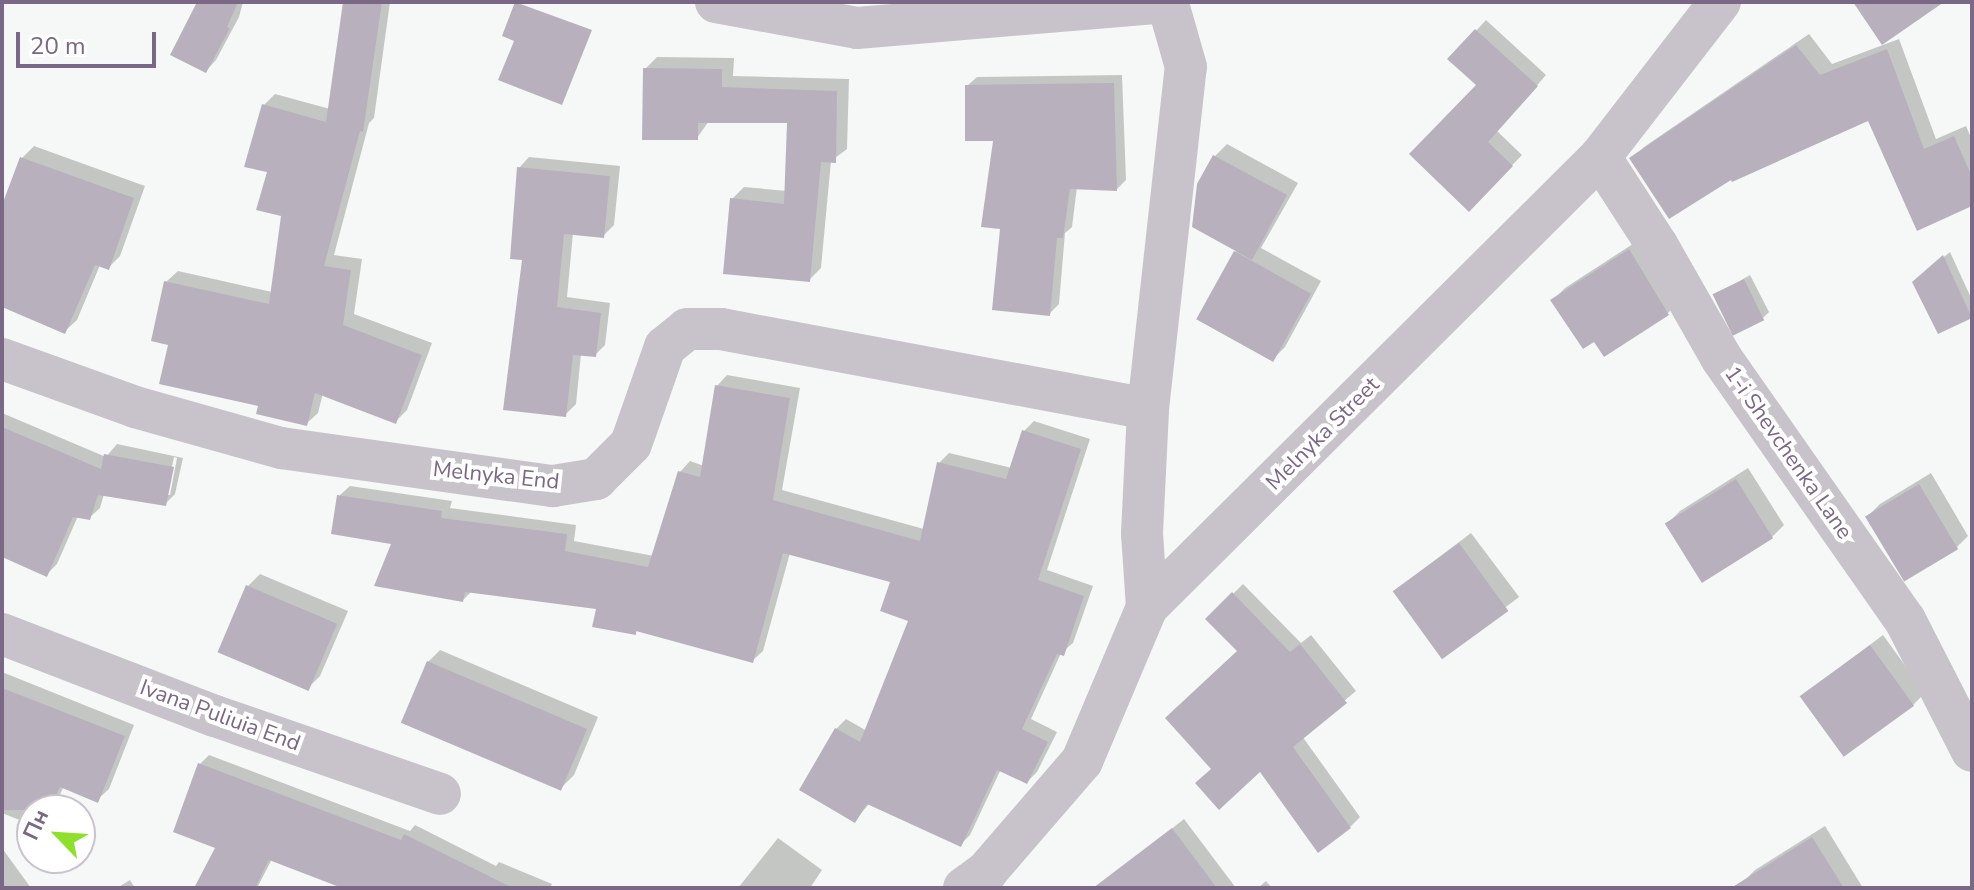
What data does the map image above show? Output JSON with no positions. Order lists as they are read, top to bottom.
{
  "streets": {
    "street": [
      "Melnyka Street",
      "1-i Shevchenka Lane",
      "Melnyka End",
      "Ivana Puliuia End"
    ]
  },
  "crossings": [
    ["Melnyka Street", "1-i Shevchenka Lane"]
  ],
  "scale_bar": "20 m",
  "north": "top left"
}
